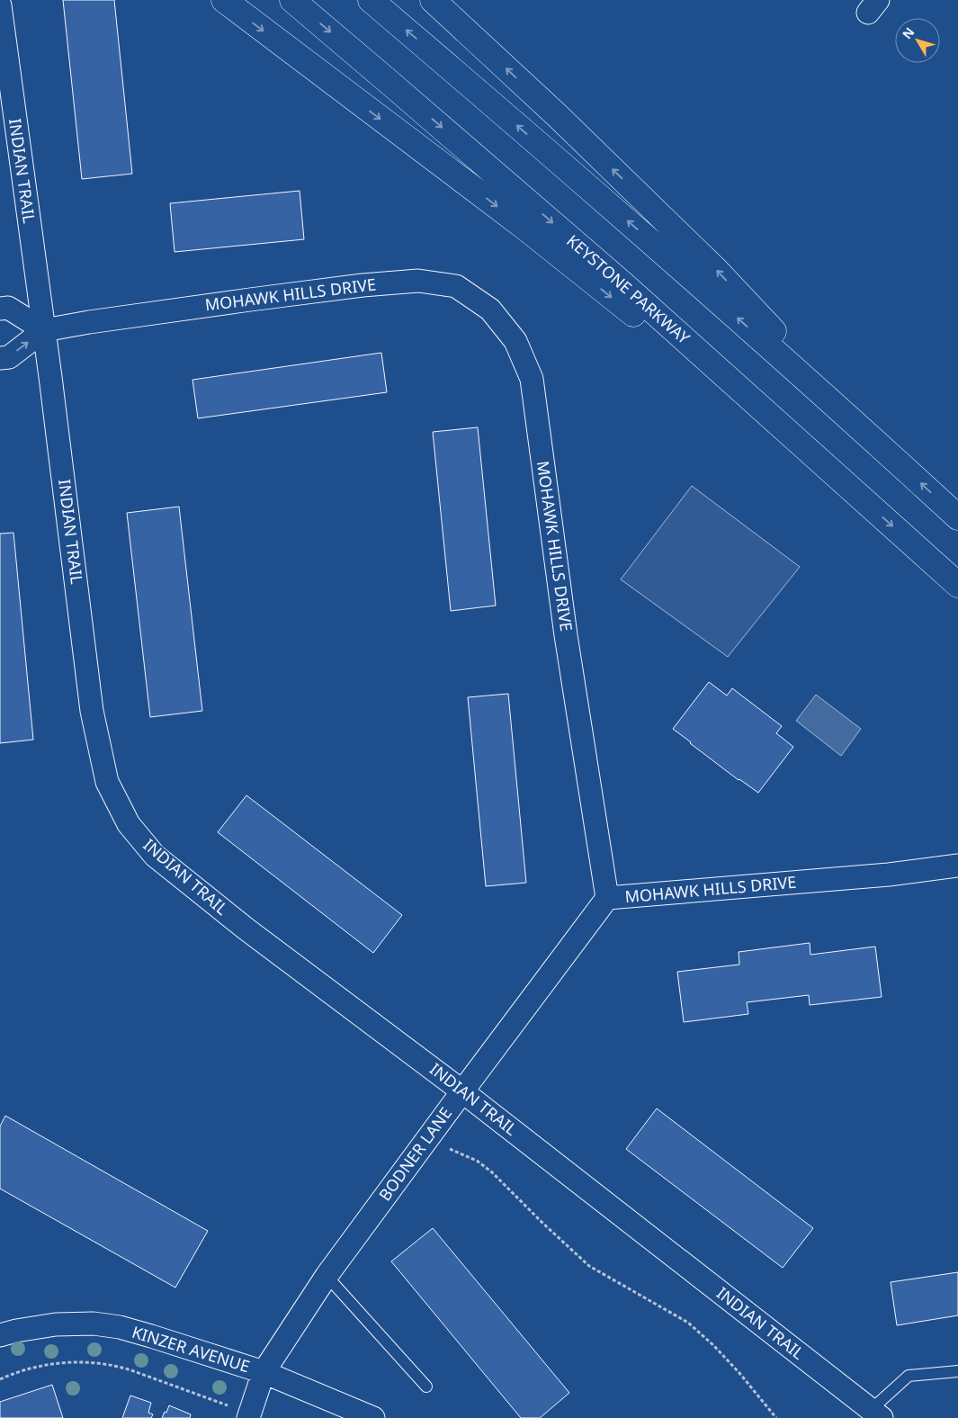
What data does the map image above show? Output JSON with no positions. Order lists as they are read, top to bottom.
{
  "streets": {
    "highway": ["KEYSTONE PARKWAY"],
    "street": [
      "INDIAN TRAIL",
      "MOHAWK HILLS DRIVE",
      "BODNER LANE",
      "KINZER AVENUE"
    ]
  },
  "crossings": [
    ["INDIAN TRAIL", "MOHAWK HILLS DRIVE"],
    ["INDIAN TRAIL", "BODNER LANE"],
    ["MOHAWK HILLS DRIVE", "BODNER LANE"],
    ["BODNER LANE", "KINZER AVENUE"]
  ],
  "north": "top left"
}
